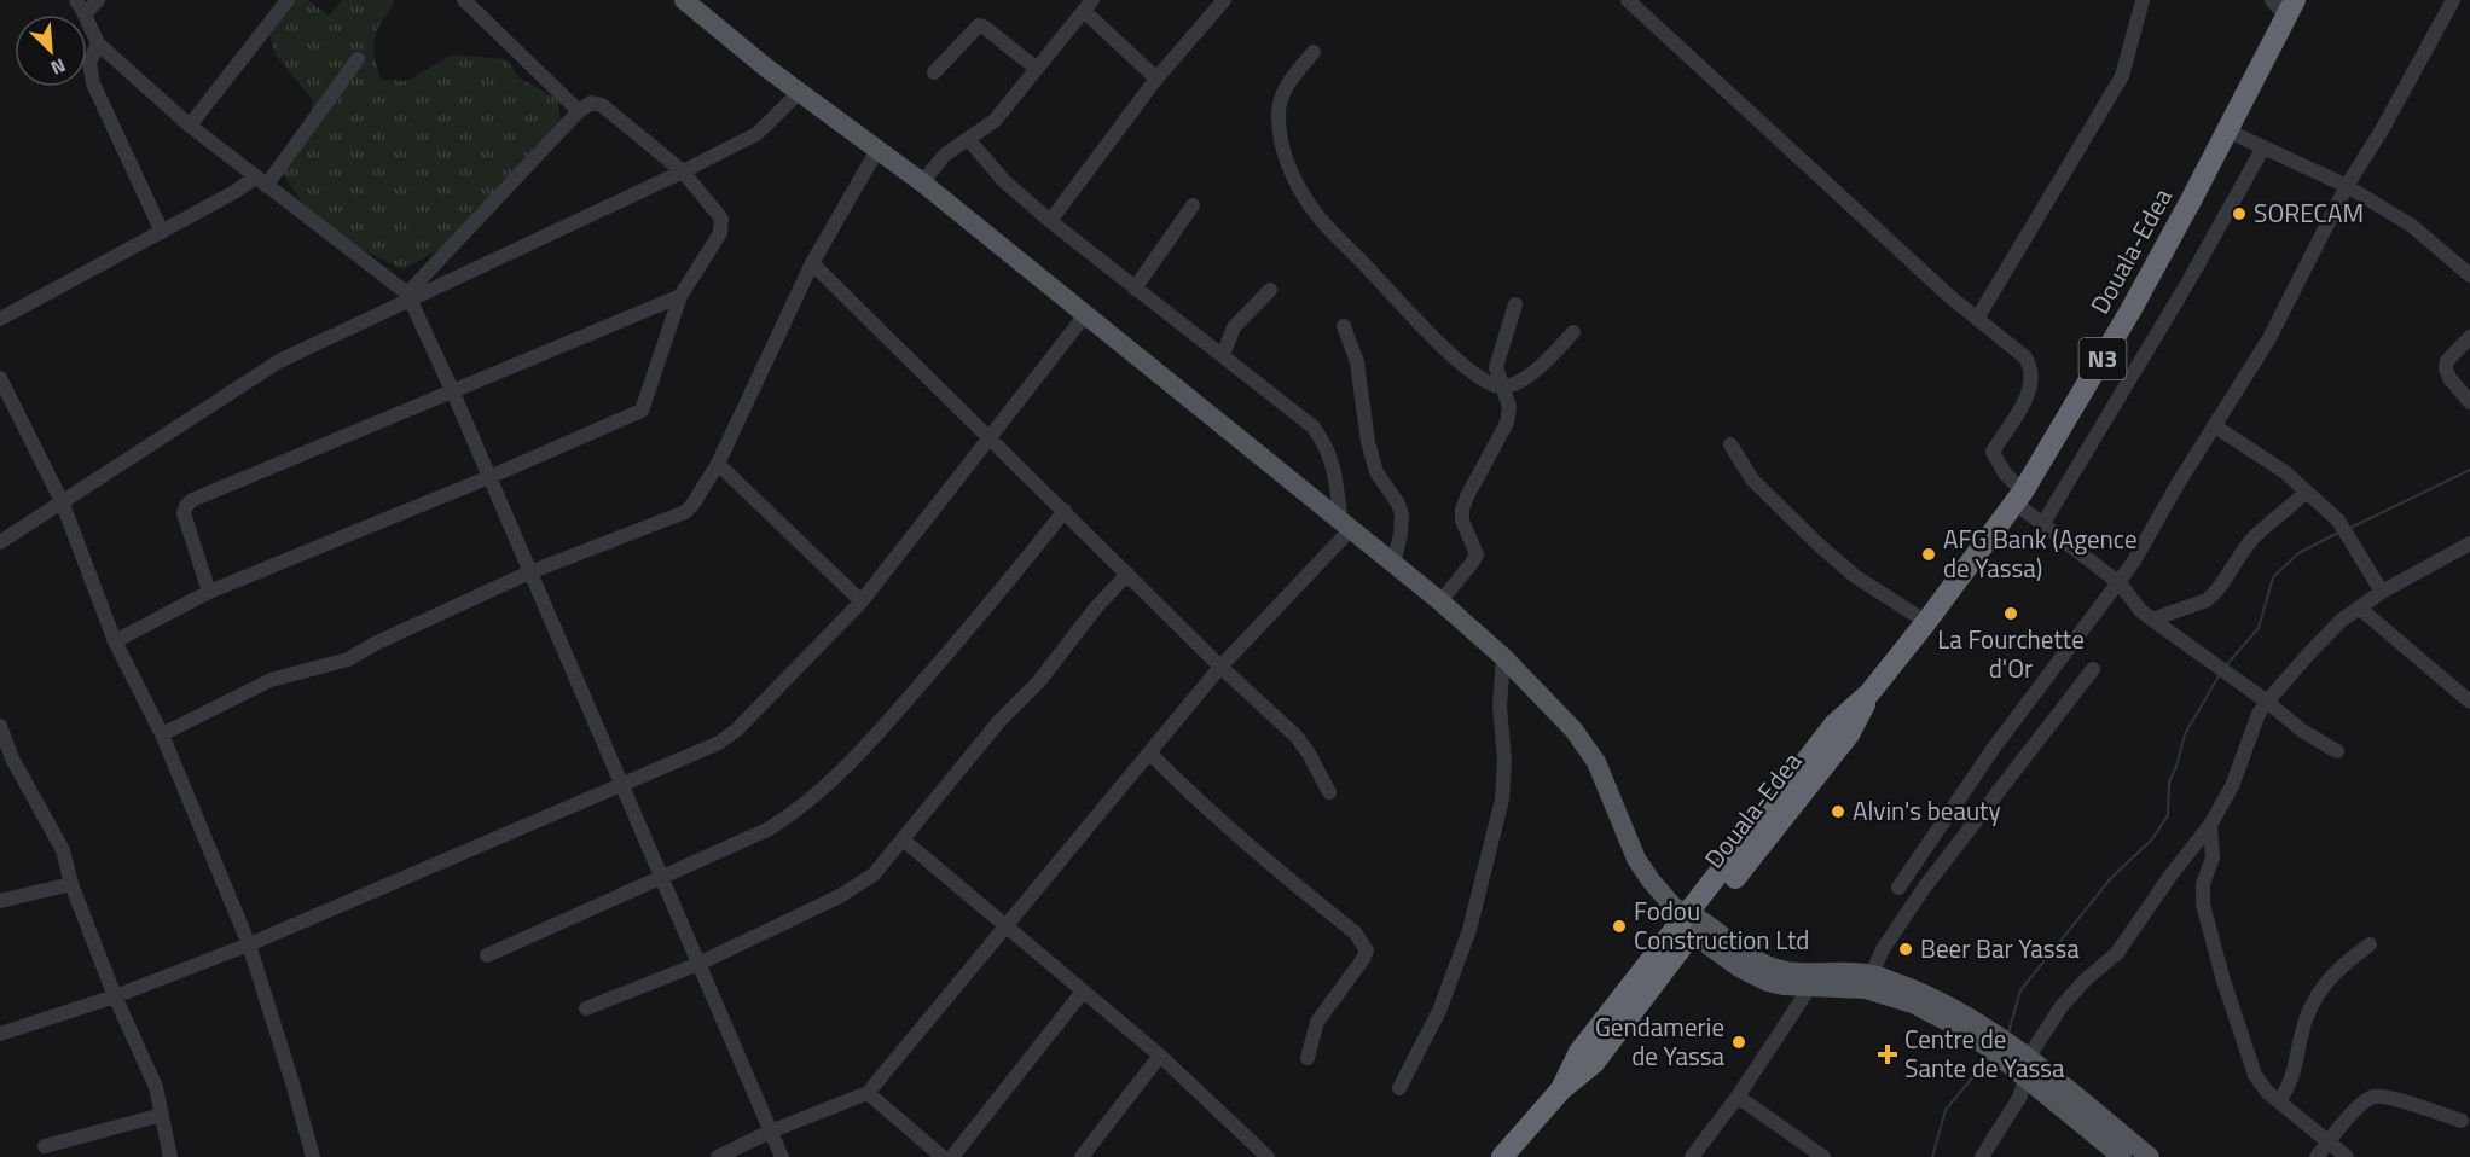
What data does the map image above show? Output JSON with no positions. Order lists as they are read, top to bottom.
{
  "streets": {
    "highway": ["Douala-Edea", "N3"]
  },
  "places": {
    "other": [
      "SORECAM",
      "AFG Bank (Agence de Yassa)",
      "La Fourchette d'Or",
      "Alvin's beauty",
      "Fodou Construction Ltd",
      "Beer Bar Yassa",
      "Gendamerie de Yassa"
    ],
    "health": ["Centre de Sante de Yassa"]
  },
  "north": "bottom right"
}
